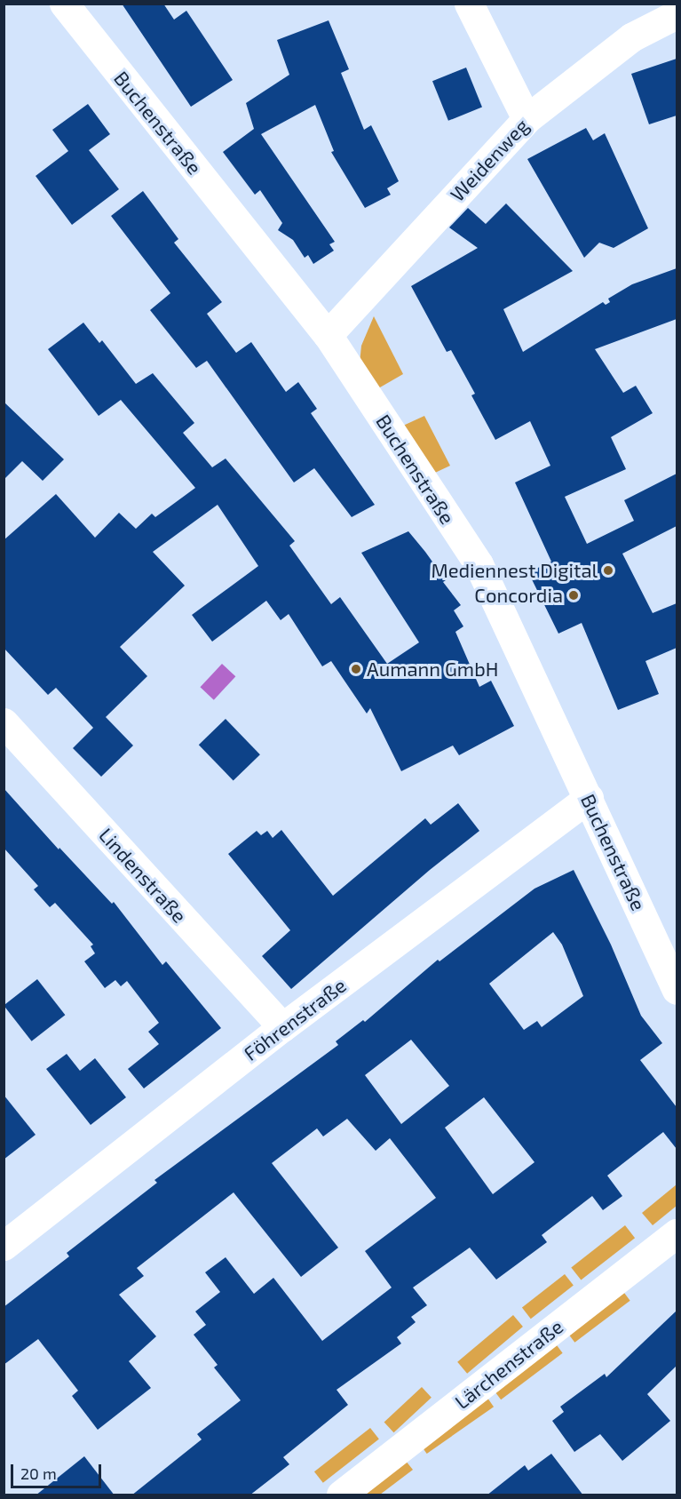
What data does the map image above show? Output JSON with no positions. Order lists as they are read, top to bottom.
{
  "streets": {
    "street": [
      "Buchenstraße",
      "Weidenweg",
      "Lindenstraße",
      "Föhrenstraße",
      "Lärchenstraße"
    ]
  },
  "crossings": [
    ["Buchenstraße", "Weidenweg"],
    ["Buchenstraße", "Föhrenstraße"],
    ["Lindenstraße", "Föhrenstraße"]
  ],
  "places": ["Mediennest Digital", "Concordia", "Aumann GmbH"],
  "scale_bar": "20 m"
}
